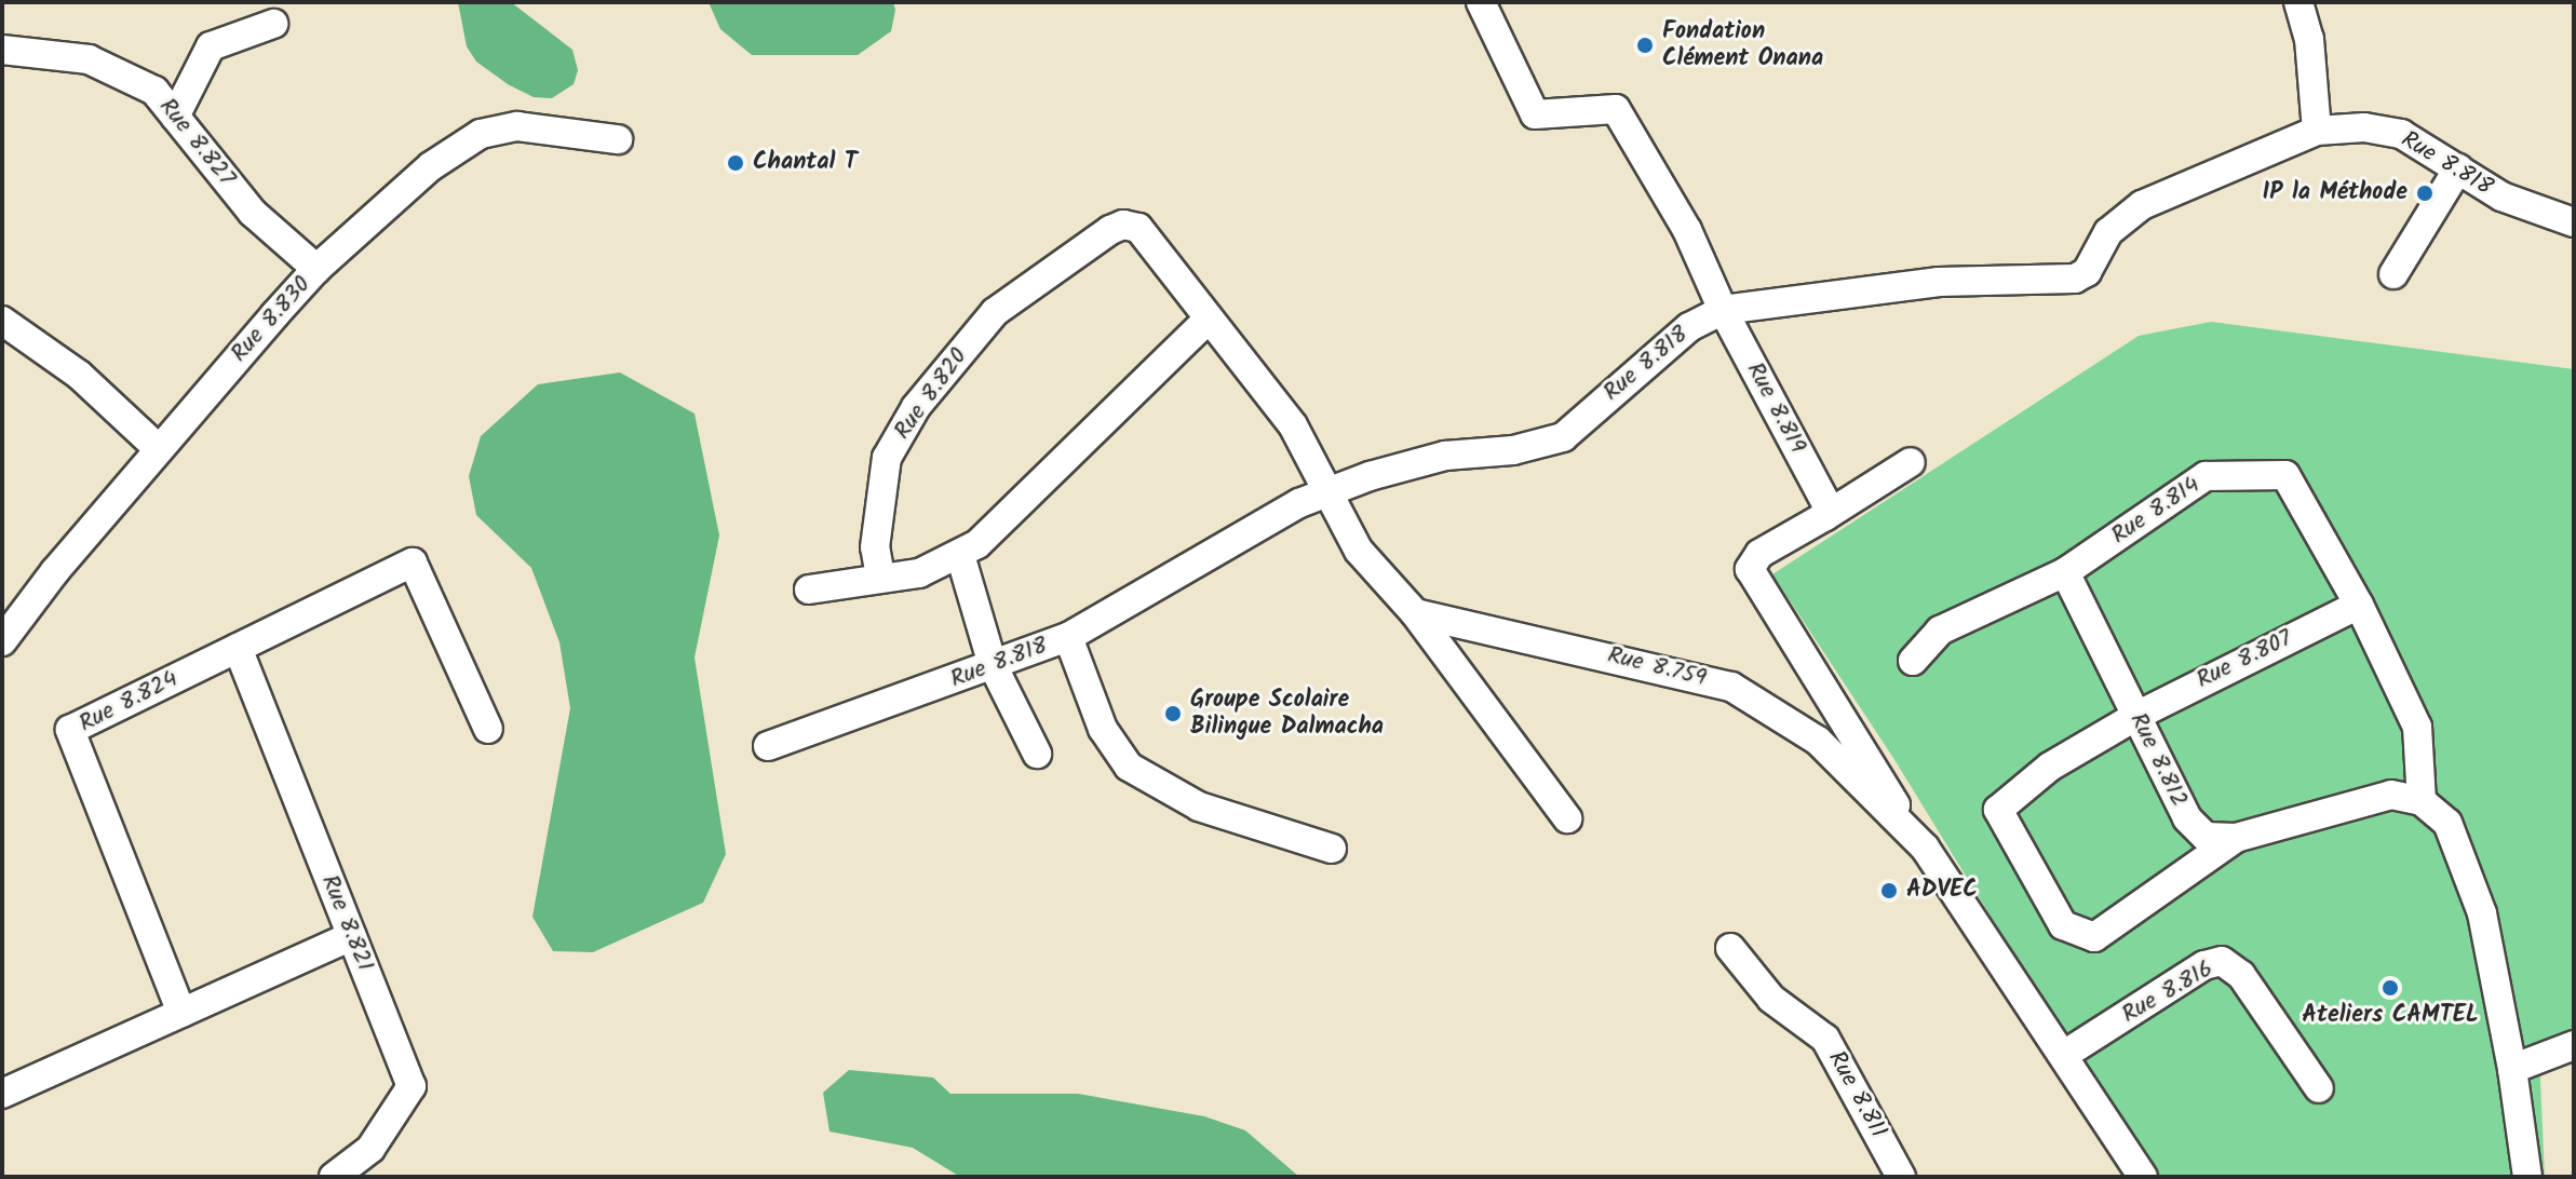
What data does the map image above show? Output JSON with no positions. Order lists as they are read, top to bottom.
{
  "streets": {
    "street": [
      "Rue 8.827",
      "Rue 8.818",
      "Rue 8.830",
      "Rue 8.820",
      "Rue 8.819",
      "Rue 8.814",
      "Rue 8.807",
      "Rue 8.759",
      "Rue 8.824",
      "Rue 8.812",
      "Rue 8.821",
      "Rue 8.816",
      "Rue 8.811"
    ]
  },
  "crossings": [
    ["Rue 8.827", "Rue 8.830"],
    ["Rue 8.818", "Rue 8.819"],
    ["Rue 8.814", "Rue 8.807"],
    ["Rue 8.814", "Rue 8.812"],
    ["Rue 8.807", "Rue 8.812"],
    ["Rue 8.759", "Rue 8.816"],
    ["Rue 8.824", "Rue 8.821"]
  ],
  "places": [
    "Fondation Clément Onana",
    "Chantal T",
    "IP la Méthode",
    "Groupe Scolaire Bilingue Dalmacha",
    "ADVEC",
    "Ateliers CAMTEL"
  ]
}
